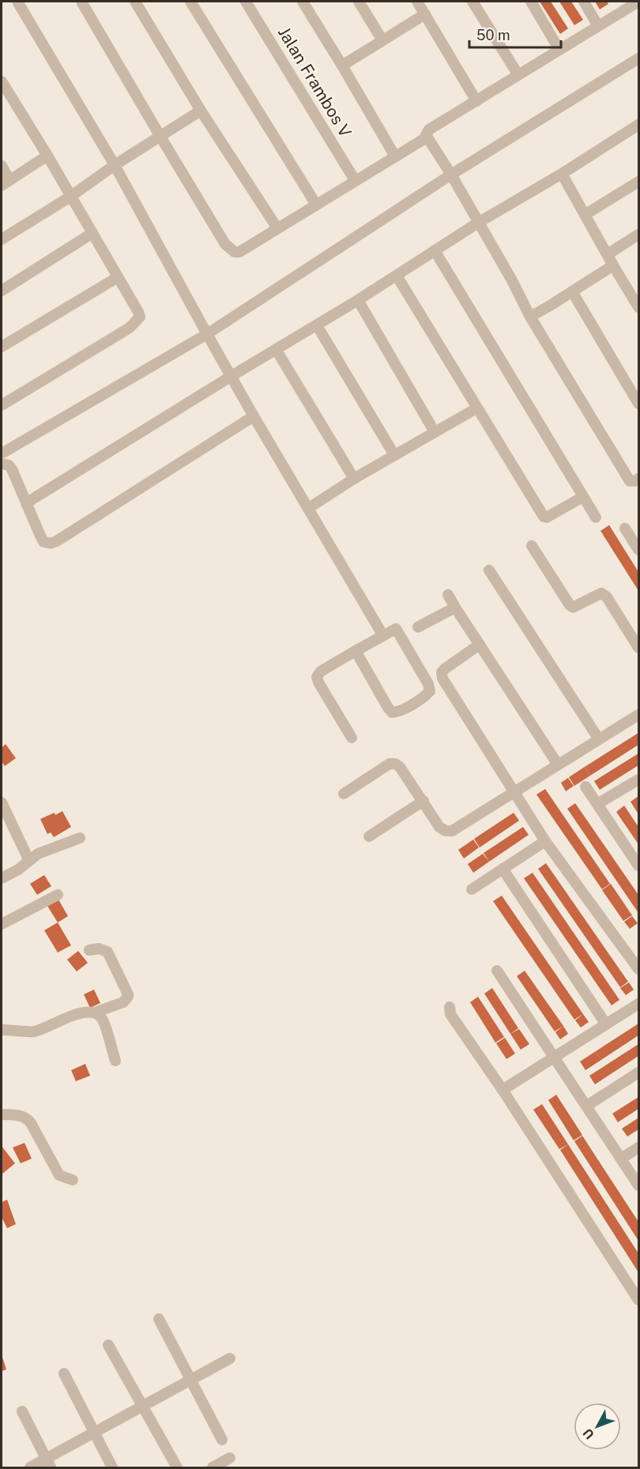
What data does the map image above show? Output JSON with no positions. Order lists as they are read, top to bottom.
{
  "streets": {
    "street": ["Jalan Frambos V"]
  },
  "scale_bar": "50 m",
  "north": "bottom left"
}
